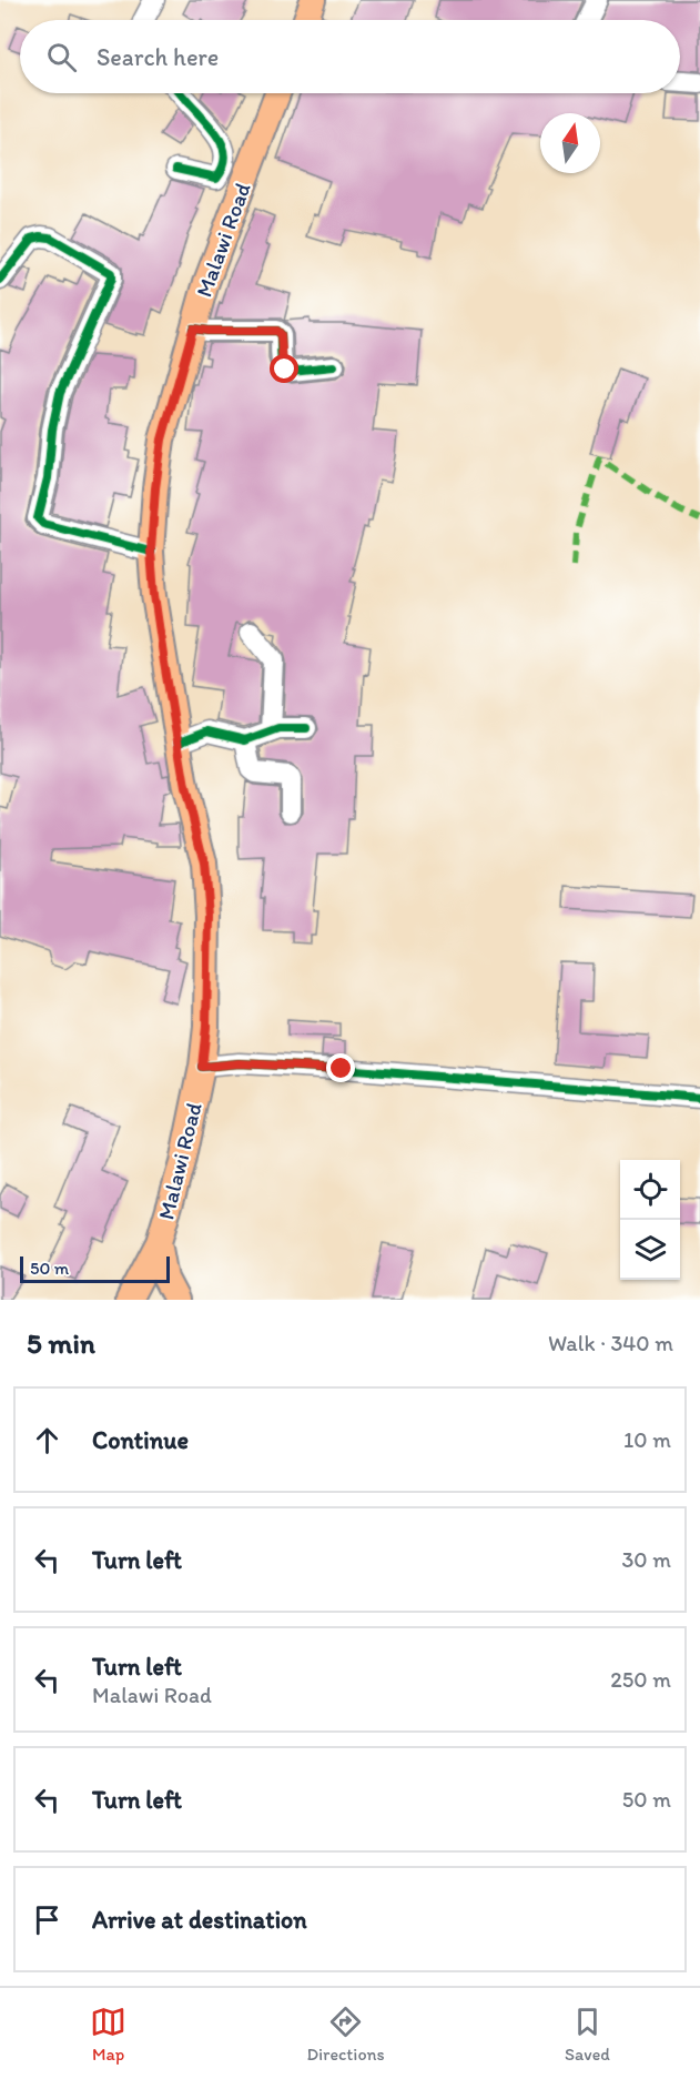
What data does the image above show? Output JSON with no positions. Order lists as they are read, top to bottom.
{
  "streets": {
    "main road": ["Malawi Road"]
  },
  "scale_bar": "50 m",
  "north": "top",
  "page": {
    "search": "Search here",
    "scale": "50 m",
    "heading": ["5 min", "Walk · 340 m"],
    "list": [
      ["Continue", "10 m"],
      ["Turn left", "30 m"],
      ["Turn left", "Malawi Road", "250 m"],
      ["Turn left", "50 m"],
      "Arrive at destination"
    ],
    "nav": ["Map", "Directions", "Saved"]
  }
}
